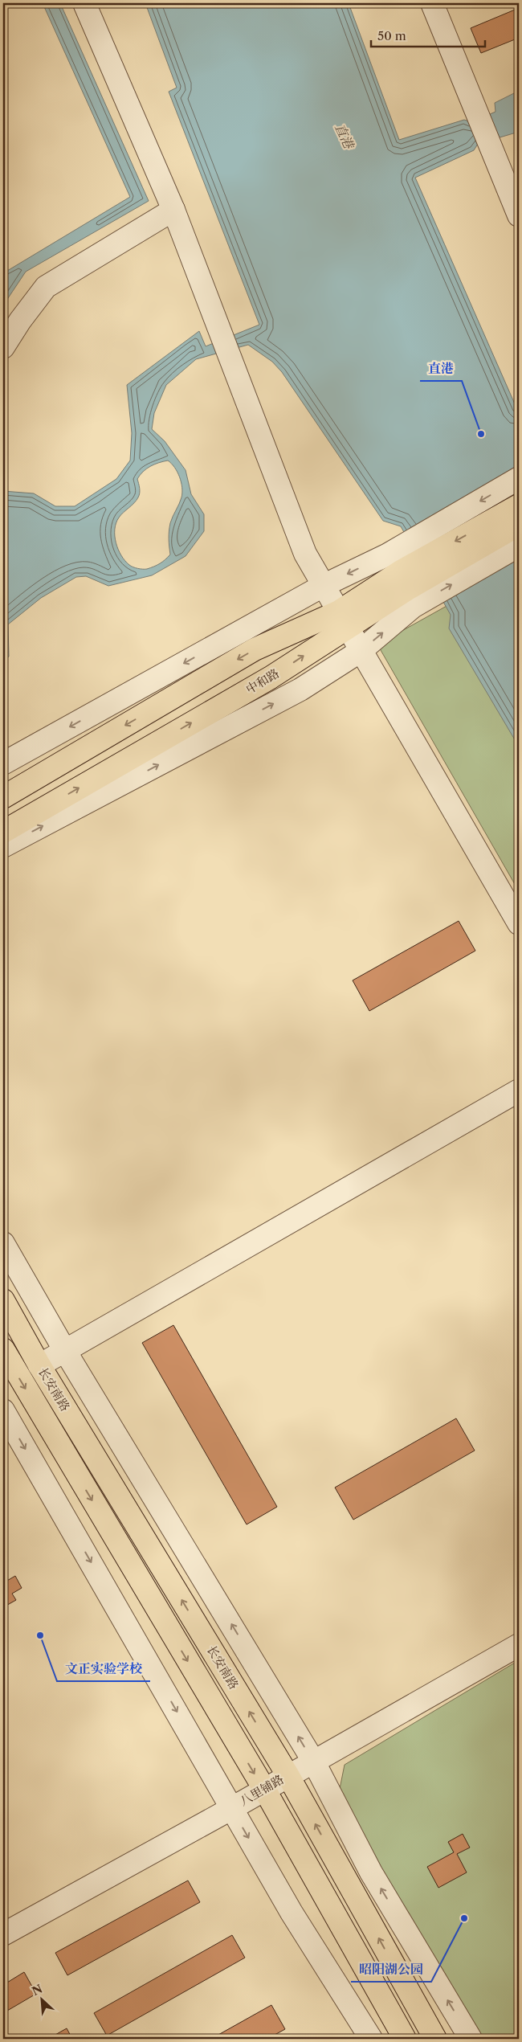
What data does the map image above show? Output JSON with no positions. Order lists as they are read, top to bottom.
{
  "streets": {
    "main road": ["中和路", "长安南路"],
    "street": ["八里铺路"]
  },
  "crossings": [
    ["长安南路", "八里铺路"]
  ],
  "water": ["直港"],
  "places": ["直港", "文正实验学校", "昭阳湖公园"],
  "scale_bar": "50 m",
  "north": "top left"
}
